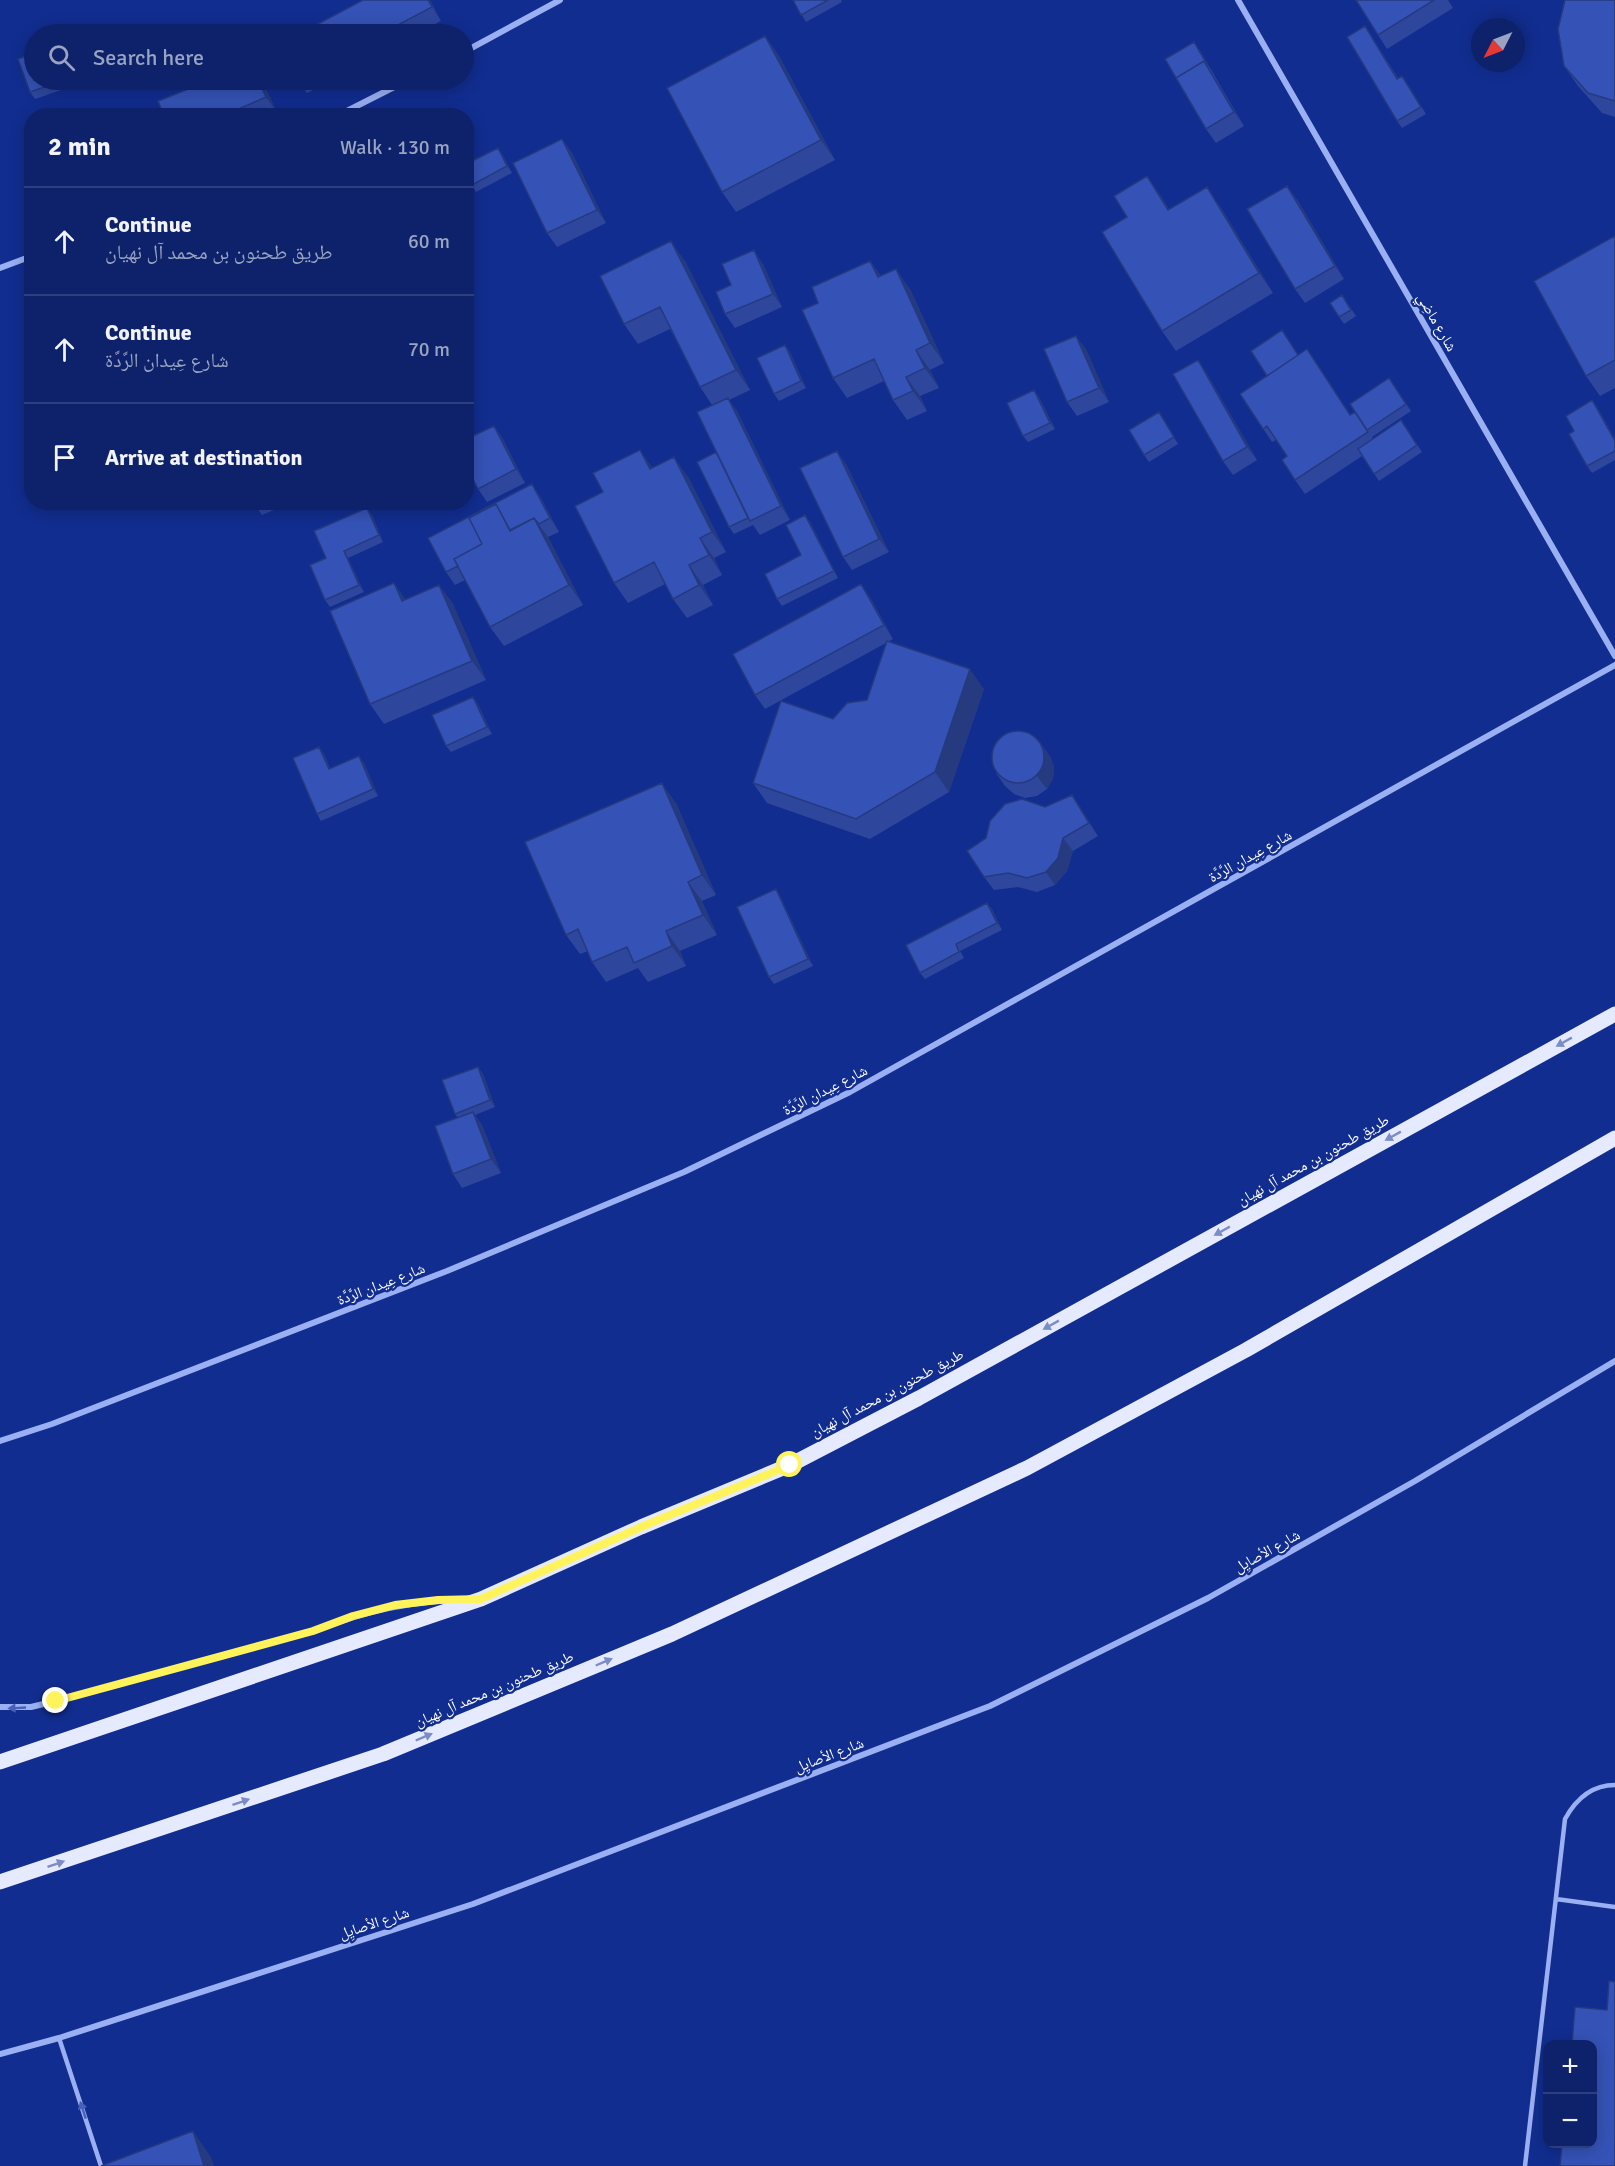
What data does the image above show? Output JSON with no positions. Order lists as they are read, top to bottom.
{
  "streets": {
    "main road": ["طريق طحنون بن محمد آل نهيان"],
    "street": ["شارع ماضِي", "شارع عِيدان الرَّدَّة", "شارع الأصايِل"]
  },
  "north": "bottom left",
  "page": {
    "search": "Search here",
    "heading": ["2 min", "Walk · 130 m"],
    "list": [
      ["Continue", "طريق طحنون بن محمد آل نهيان", "60 m"],
      ["Continue", "شارع عِيدان الرَّدَّة", "70 m"],
      "Arrive at destination"
    ],
    "map_buttons": ["+", "−"]
  }
}
